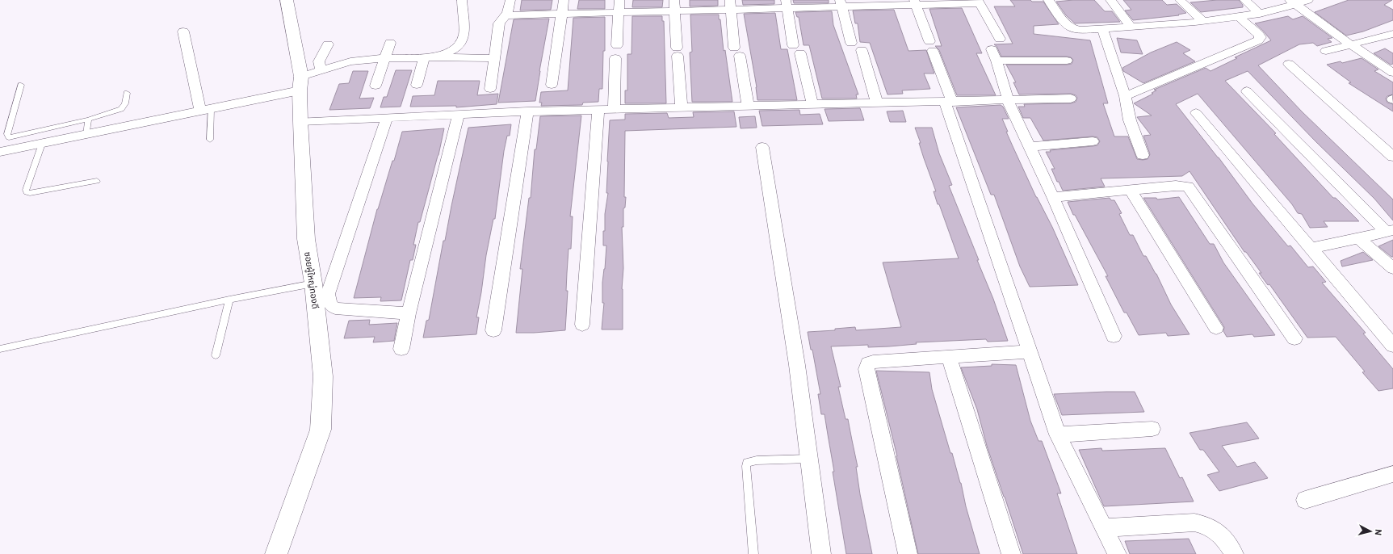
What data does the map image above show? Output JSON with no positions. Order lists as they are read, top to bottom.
{
  "streets": {
    "street": ["ซอยผู้ใหญ่ทองดี"]
  },
  "north": "right"
}
